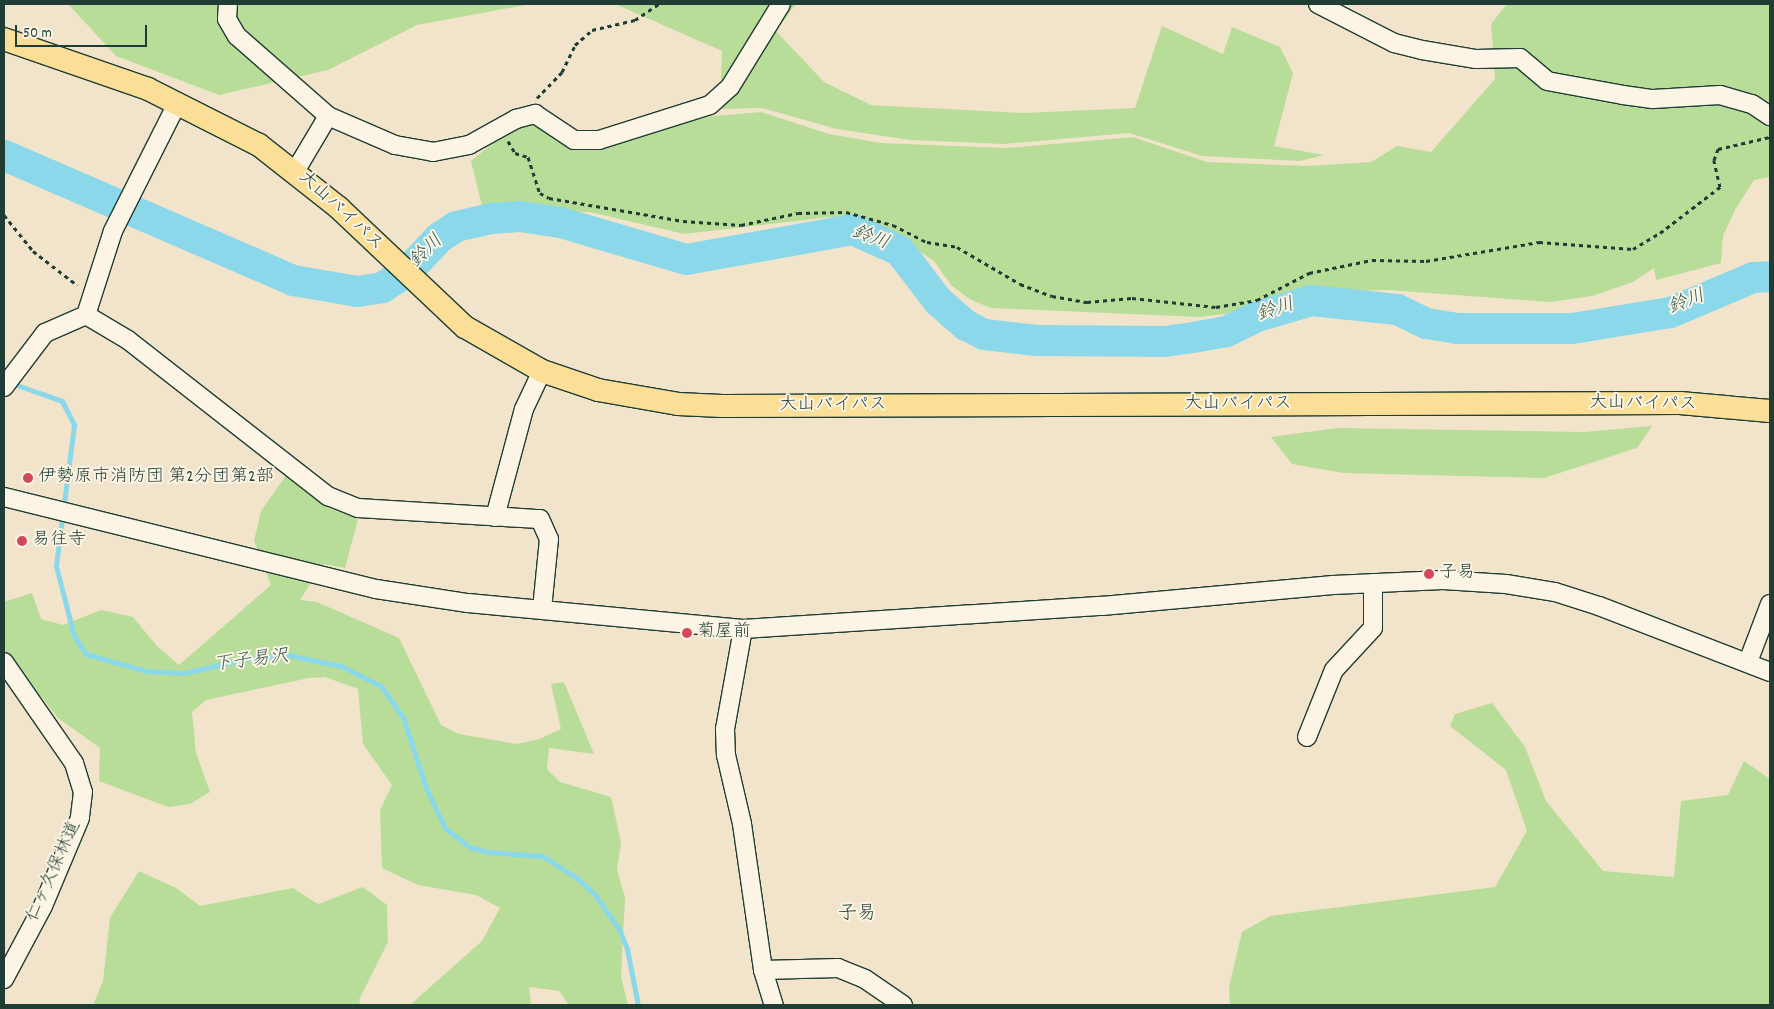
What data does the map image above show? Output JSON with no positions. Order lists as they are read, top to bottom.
{
  "streets": {
    "main road": ["大山バイパス"],
    "street": ["仁ヶ久保林道"]
  },
  "districts": ["子易"],
  "water": ["鈴川", "下子易沢"],
  "places": [
    "伊勢原市消防団 第2分団第2部",
    "易往寺",
    "子易",
    "菊屋前"
  ],
  "scale_bar": "50 m"
}
